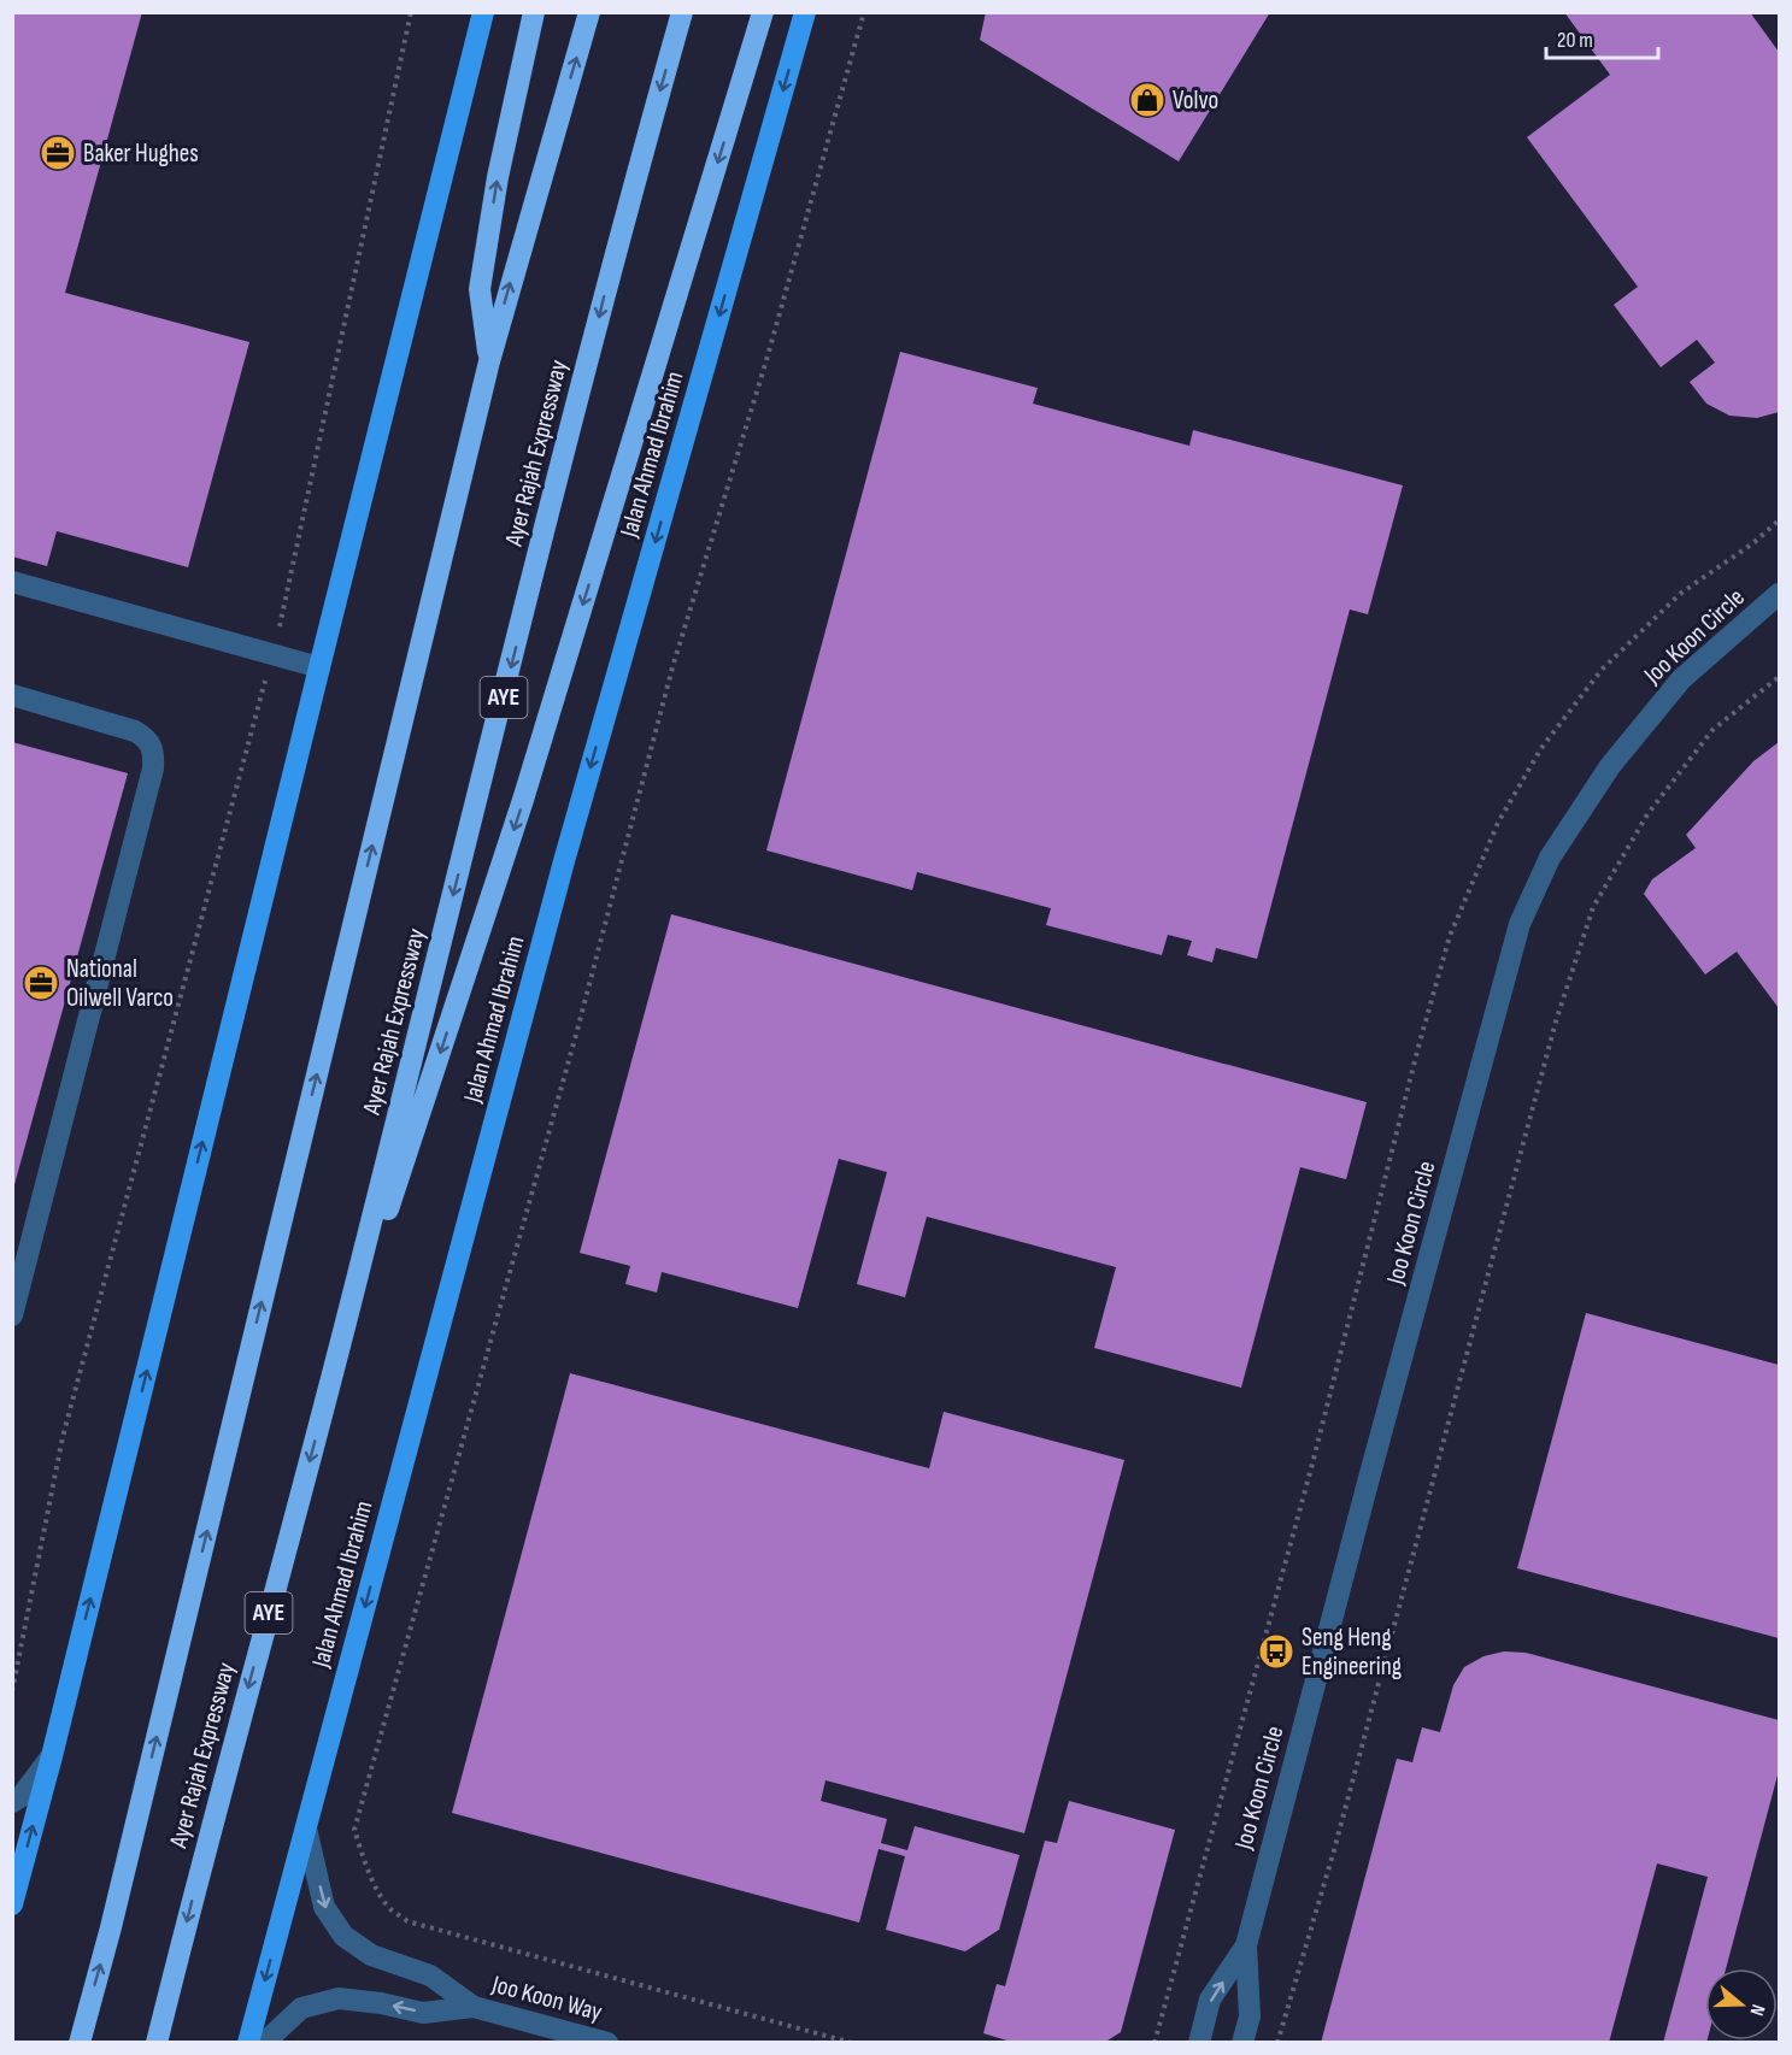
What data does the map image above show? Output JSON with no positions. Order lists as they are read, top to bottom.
{
  "streets": {
    "highway": ["Ayer Rajah Expressway", "AYE"],
    "main road": ["Jalan Ahmad Ibrahim"],
    "street": ["Joo Koon Circle", "Joo Koon Way"]
  },
  "crossings": [
    ["Jalan Ahmad Ibrahim", "Joo Koon Way"]
  ],
  "one_way": ["Jalan Ahmad Ibrahim"],
  "places": {
    "shop": ["Volvo"],
    "office": ["Baker Hughes", "National Oilwell Varco"],
    "bus stop": ["Seng Heng Engineering"]
  },
  "scale_bar": "20 m",
  "north": "right"
}
